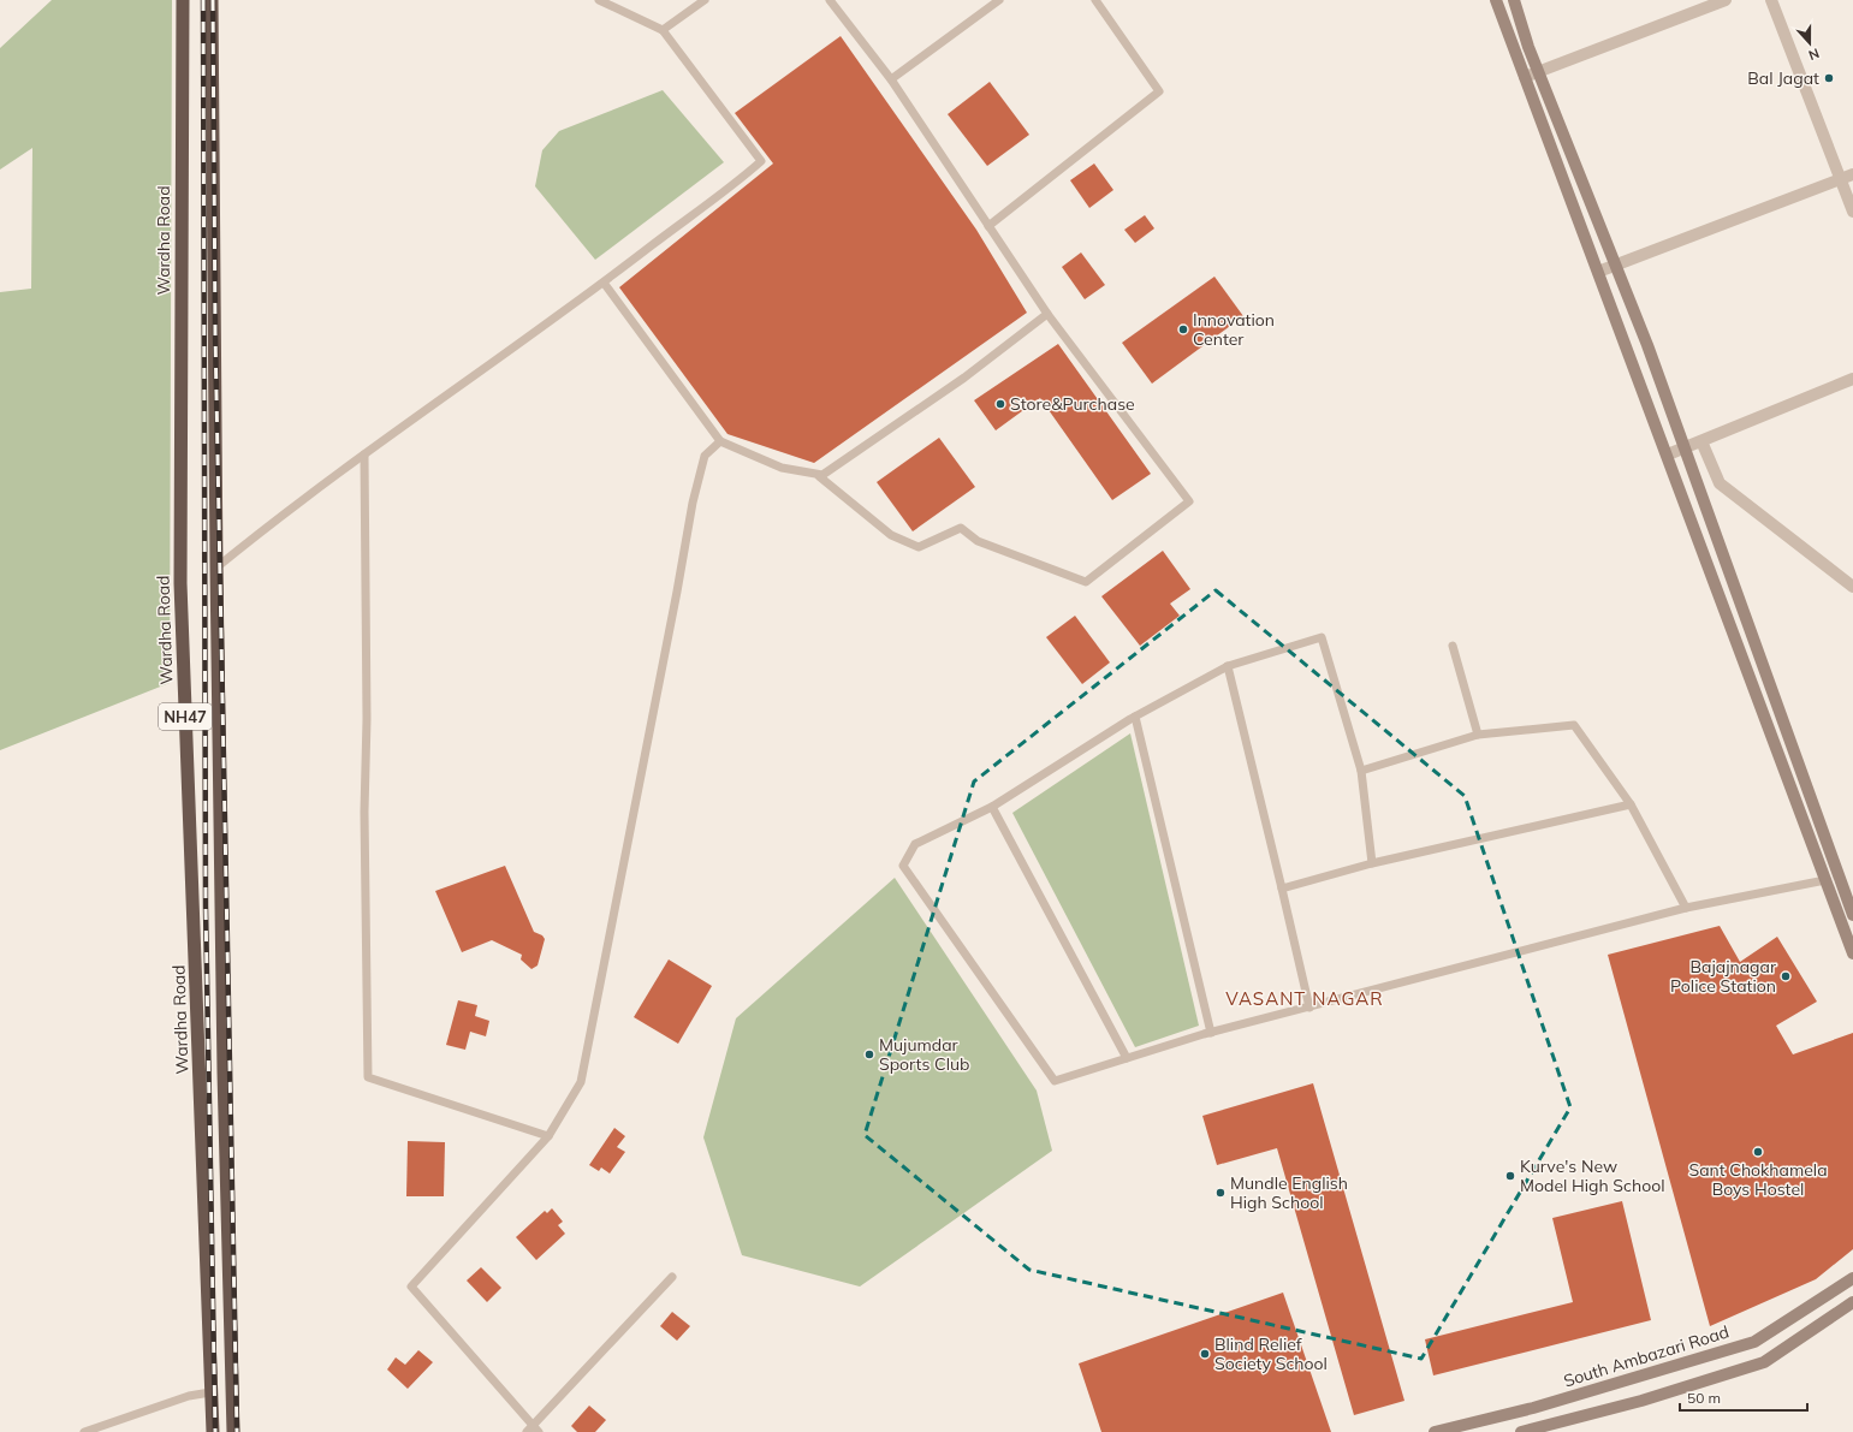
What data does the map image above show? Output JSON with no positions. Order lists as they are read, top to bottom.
{
  "streets": {
    "highway": ["Wardha Road", "NH47"],
    "main road": ["South Ambazari Road"]
  },
  "districts": ["VASANT NAGAR"],
  "places": [
    "Bal Jagat",
    "Innovation Center",
    "Store&Purchase",
    "Bajajnagar Police Station",
    "Mujumdar Sports Club",
    "Sant Chokhamela Boys Hostel",
    "Kurve's New Model High School",
    "Mundle English High School",
    "Blind Relief Society School"
  ],
  "scale_bar": "50 m",
  "north": "bottom"
}
